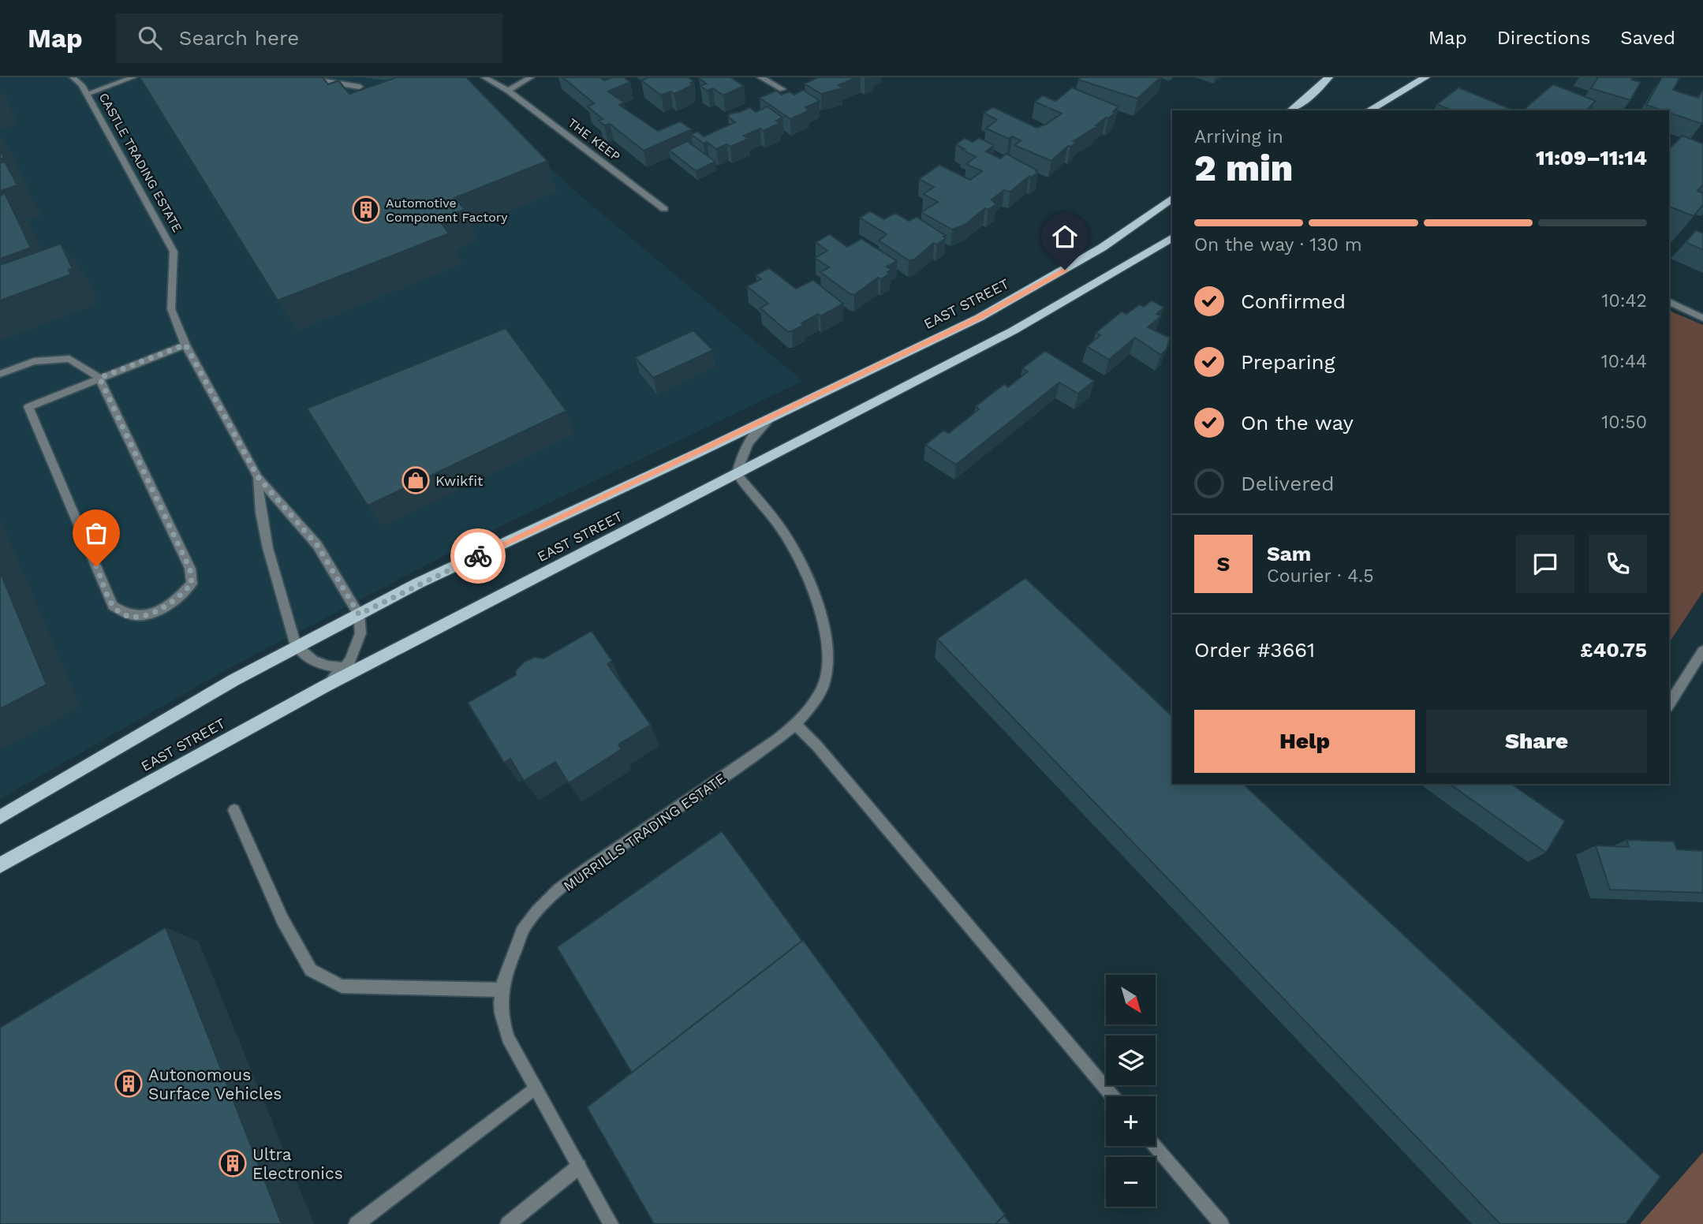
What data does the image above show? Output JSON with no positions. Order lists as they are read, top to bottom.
{
  "streets": {
    "main road": ["EAST STREET"],
    "street": ["THE KEEP", "CASTLE TRADING ESTATE", "MURRILLS TRADING ESTATE"]
  },
  "crossings": [
    ["CASTLE TRADING ESTATE", "EAST STREET"],
    ["EAST STREET", "MURRILLS TRADING ESTATE"]
  ],
  "places": {
    "building": ["Automotive Component Factory", "Autonomous Surface Vehicles", "Ultra Electronics"],
    "shop": ["Kwikfit"]
  },
  "north": "bottom right",
  "page": {
    "header": "Map",
    "search": "Search here",
    "nav": ["Map", "Directions", "Saved"],
    "heading": ["2 min", "Arriving in", "11:09–11:14"],
    "panel": [
      "Sam",
      "Courier · 4.5",
      "Order #3661",
      "£40.75"
    ],
    "bar": "On the way · 130 m",
    "list": [
      ["Confirmed", "10:42"],
      ["Preparing", "10:44"],
      ["On the way", "10:50"],
      "Delivered"
    ],
    "round": "S",
    "buttons": ["Help", "Share"],
    "map_buttons": ["+", "−"]
  }
}
